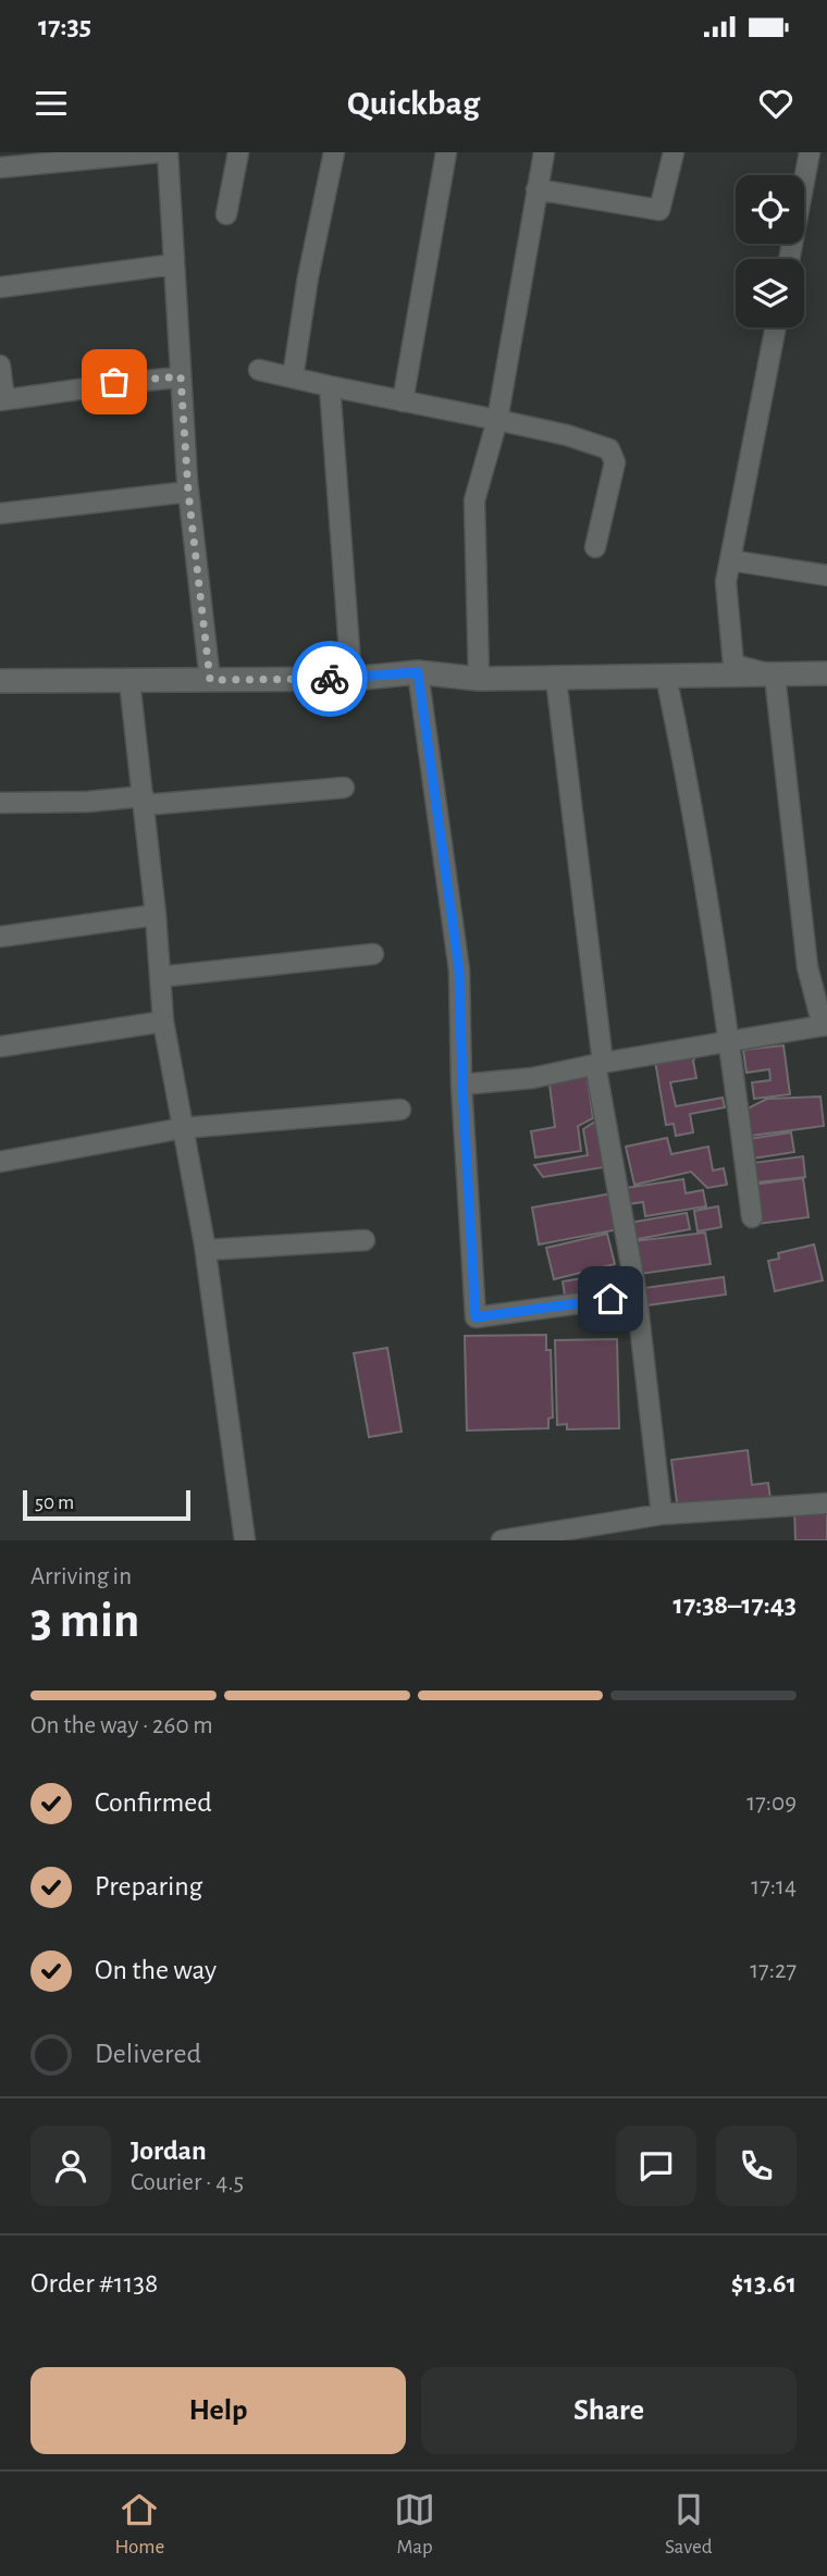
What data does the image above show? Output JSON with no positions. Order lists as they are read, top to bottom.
{
  "scale_bar": "50 m",
  "page": {
    "status": "17:35",
    "header": "Quickbag",
    "scale": "50 m",
    "heading": ["3 min", "Arriving in", "17:38–17:43"],
    "panel": [
      "Jordan",
      "Courier · 4.5",
      "Order #1138",
      "$13.61"
    ],
    "bar": "On the way · 260 m",
    "list": [
      ["Confirmed", "17:09"],
      ["Preparing", "17:14"],
      ["On the way", "17:27"],
      "Delivered"
    ],
    "buttons": ["Help", "Share"],
    "tabs": ["Home", "Map", "Saved"]
  }
}
